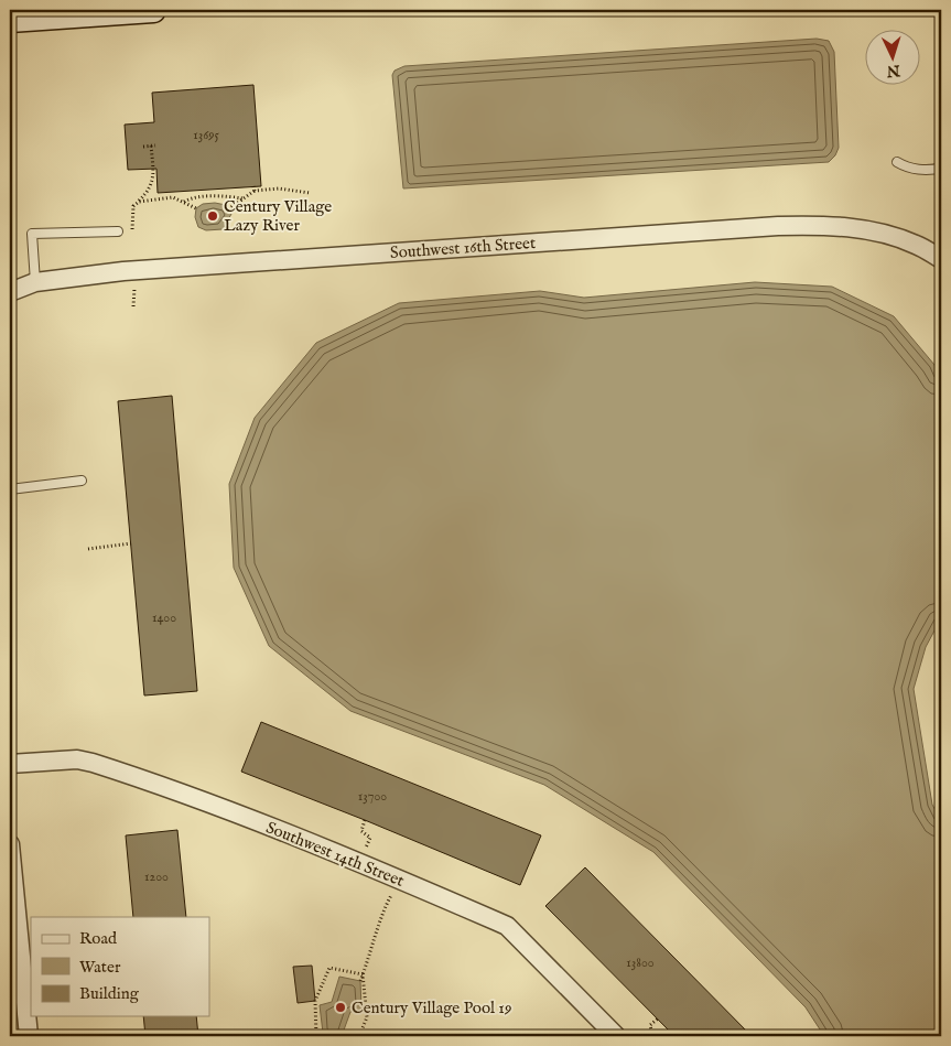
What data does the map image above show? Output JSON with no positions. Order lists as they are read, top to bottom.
{
  "streets": {
    "street": ["Southwest 16th Street", "Southwest 14th Street"]
  },
  "places": ["Century Village Lazy River", "Century Village Pool 19"],
  "house_numbers": [
    "13695",
    "1400",
    "13700",
    "1200",
    "13800"
  ],
  "legend": ["Road", "Water", "Building"],
  "north": "bottom"
}
